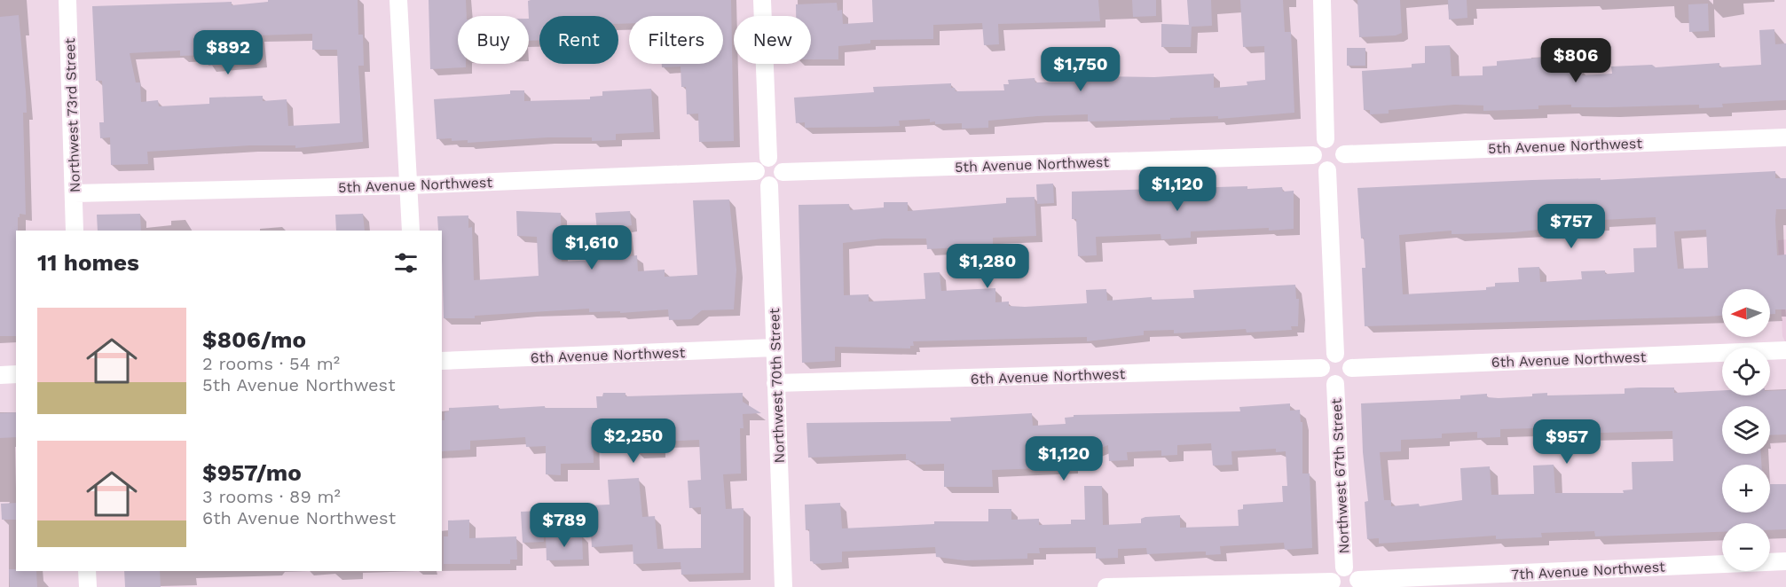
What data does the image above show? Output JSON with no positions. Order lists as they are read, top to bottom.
{
  "streets": {
    "street": [
      "Northwest 73rd Street",
      "5th Avenue Northwest",
      "6th Avenue Northwest",
      "Northwest 70th Street",
      "Northwest 67th Street",
      "7th Avenue Northwest"
    ]
  },
  "crossings": [
    ["Northwest 73rd Street", "5th Avenue Northwest"],
    ["5th Avenue Northwest", "Northwest 70th Street"],
    ["6th Avenue Northwest", "Northwest 70th Street"],
    ["6th Avenue Northwest", "Northwest 67th Street"]
  ],
  "north": "left",
  "page": {
    "chip": [
      "Buy",
      "Rent",
      "Filters",
      "New"
    ],
    "price": [
      "$892",
      "$806",
      "$1,750",
      "$1,120",
      "$757",
      "$1,610",
      "$1,280",
      "$2,250",
      "$957",
      "$1,120",
      "$789"
    ],
    "heading": "11 homes",
    "map_buttons": ["+", "−"],
    "list": [
      {
        "name": "$806/mo",
        "note": "2 rooms · 54 m² · 5th Avenue Northwest"
      },
      {
        "name": "$957/mo",
        "note": "3 rooms · 89 m² · 6th Avenue Northwest"
      }
    ]
  }
}
